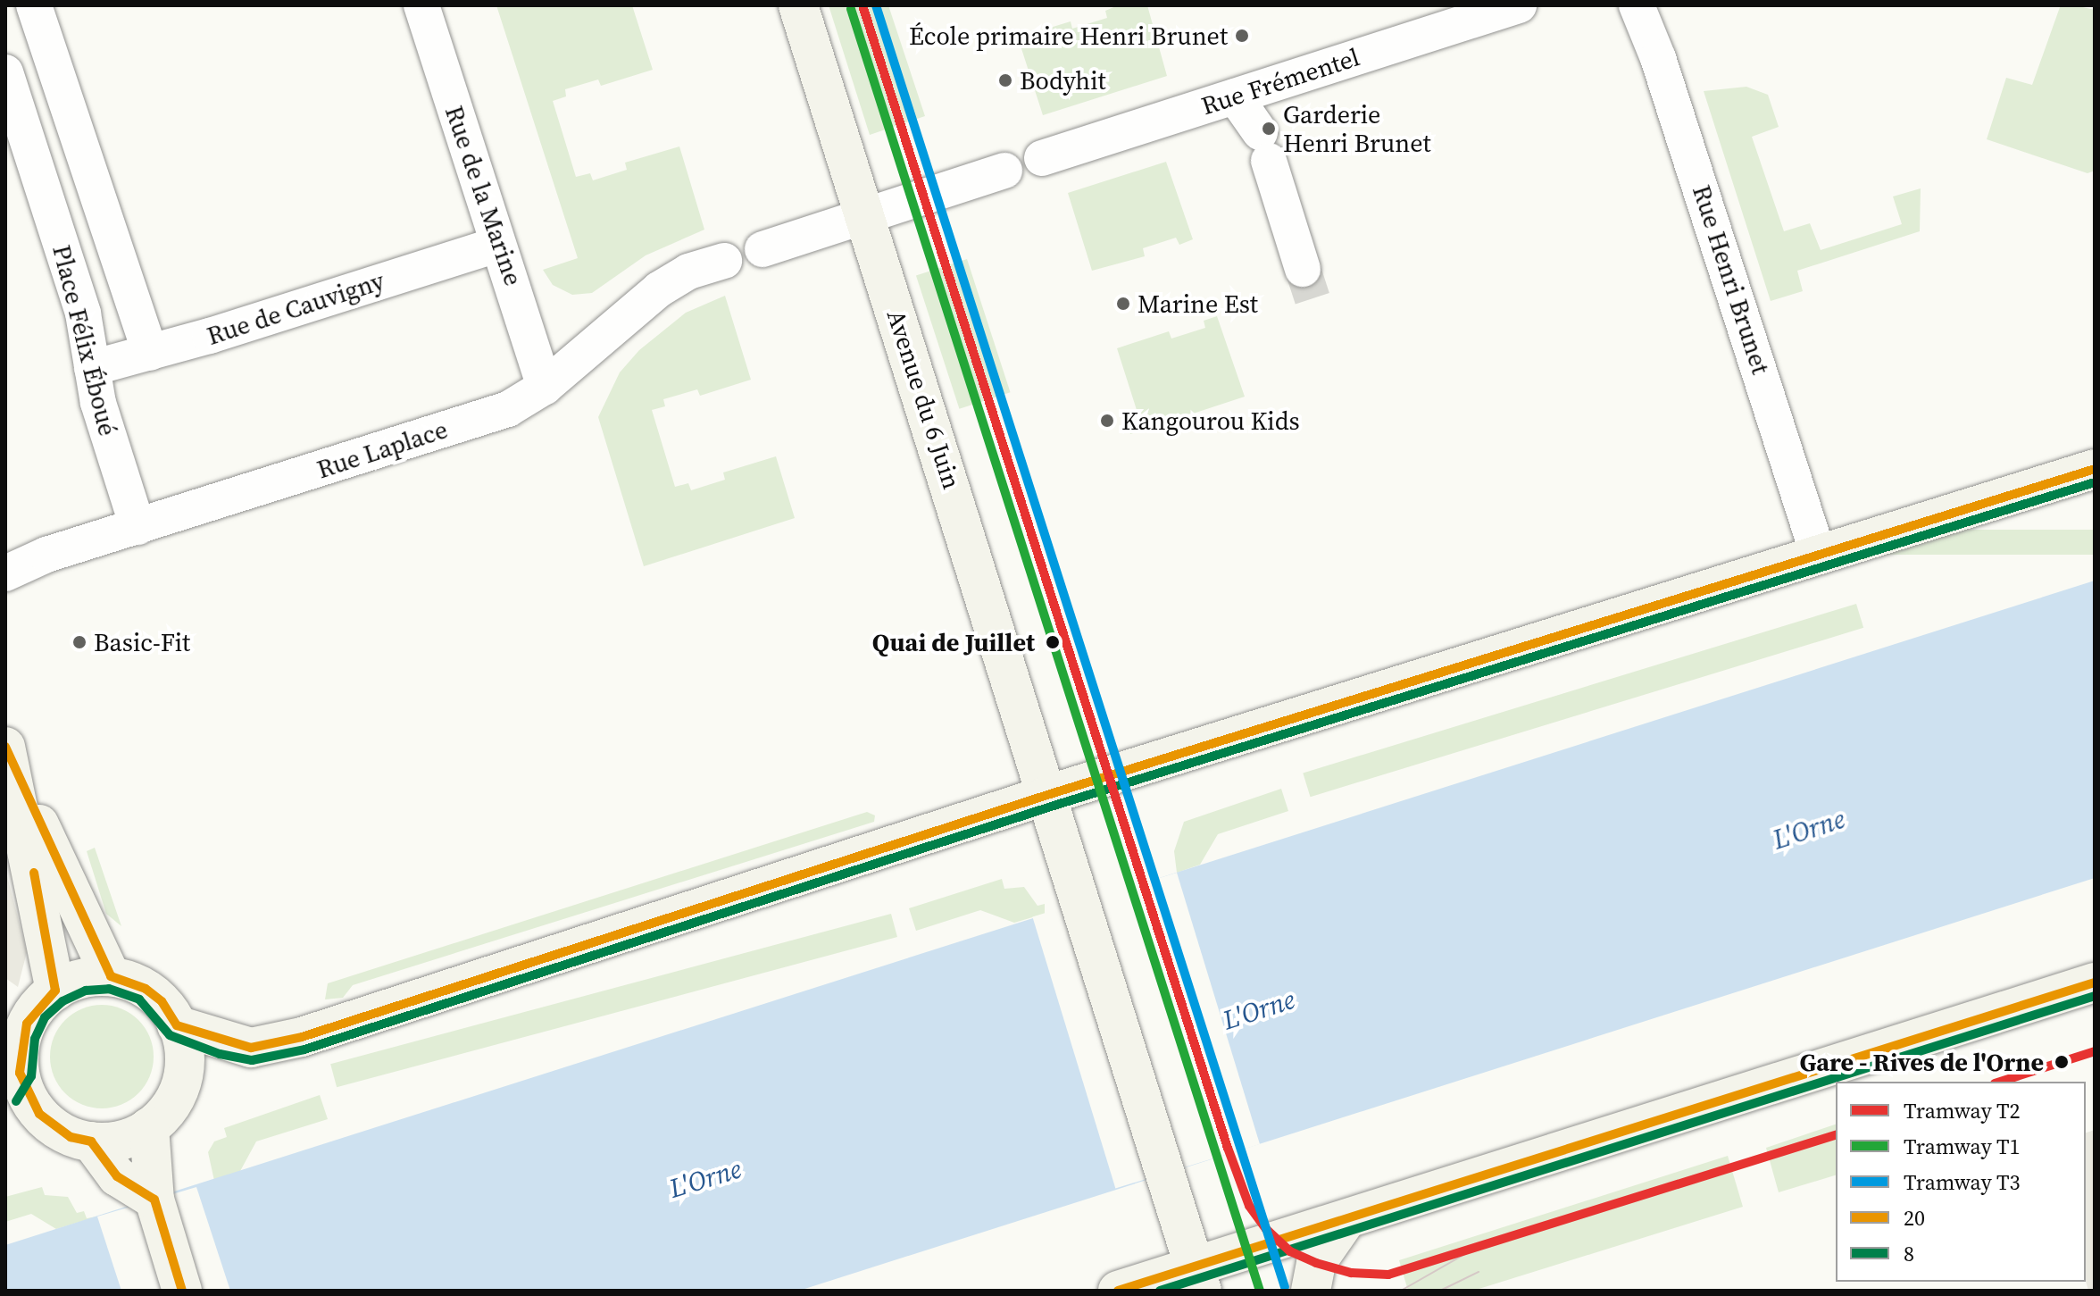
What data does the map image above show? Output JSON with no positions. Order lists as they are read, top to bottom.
{
  "streets": {
    "main road": ["Avenue du 6 Juin"],
    "street": [
      "Rue Frémentel",
      "Rue de la Marine",
      "Rue Henri Brunet",
      "Rue de Cauvigny",
      "Place Félix Éboué",
      "Rue Laplace"
    ]
  },
  "crossings": [
    ["Rue de la Marine", "Rue de Cauvigny"],
    ["Rue de la Marine", "Rue Laplace"],
    ["Rue de Cauvigny", "Place Félix Éboué"],
    ["Place Félix Éboué", "Rue Laplace"]
  ],
  "water": ["L'Orne"],
  "places": [
    "École primaire Henri Brunet",
    "Bodyhit",
    "Garderie Henri Brunet",
    "Marine Est",
    "Kangourou Kids",
    "Basic-Fit",
    "Quai de Juillet",
    "Gare - Rives de l'Orne"
  ],
  "lines": [
    "tram line T2",
    "tram line T3",
    "tram line T1",
    "transit line 20",
    "transit line 8"
  ],
  "legend": [
    "Tramway T2",
    "Tramway T1",
    "Tramway T3",
    "20",
    "8"
  ]
}
